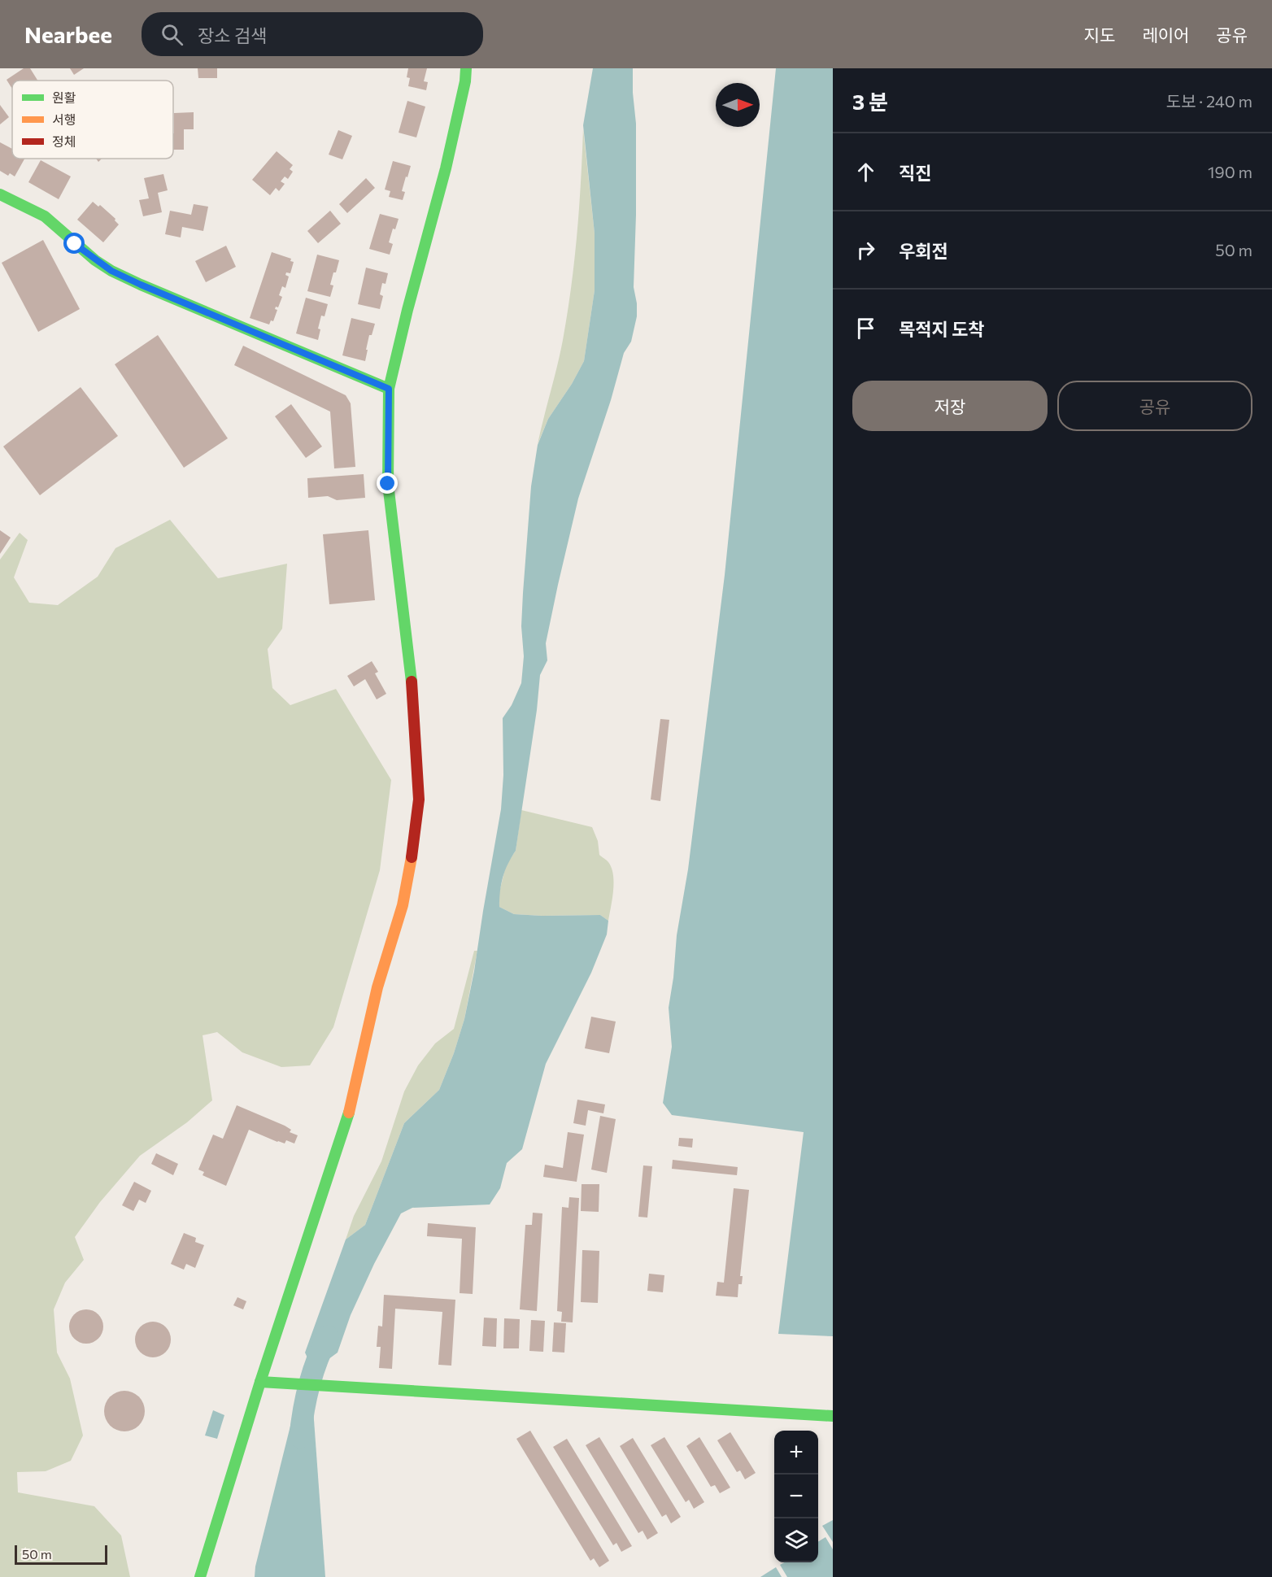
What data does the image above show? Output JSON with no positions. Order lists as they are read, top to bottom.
{
  "legend": ["원활", "서행", "정체"],
  "scale_bar": "50 m",
  "north": "right",
  "page": {
    "header": "Nearbee",
    "search": "장소 검색",
    "nav": ["지도", "레이어", "공유"],
    "heading": ["3 분", "도보 · 240 m"],
    "list": [
      ["직진", "190 m"],
      ["우회전", "50 m"],
      "목적지 도착"
    ],
    "buttons": ["저장", "공유"],
    "map_buttons": ["+", "−"],
    "scale": "50 m"
  }
}
